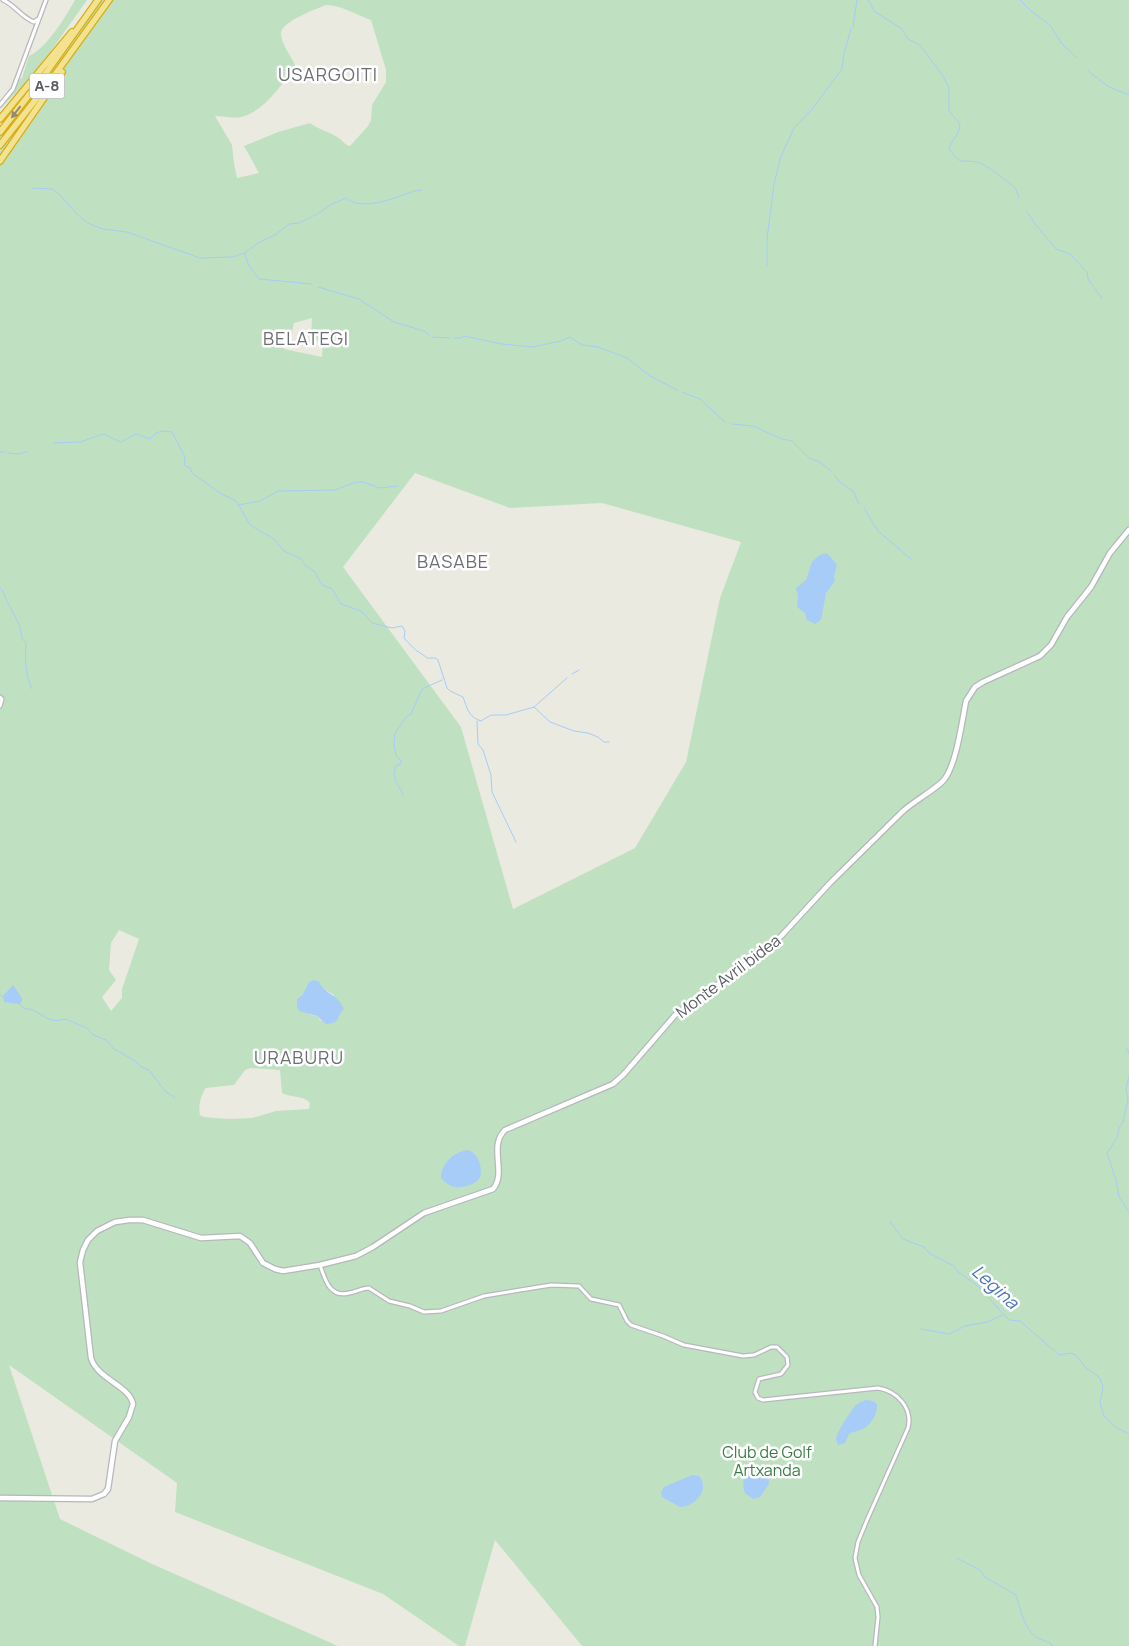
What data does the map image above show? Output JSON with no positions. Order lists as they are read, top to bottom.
{
  "streets": {
    "highway": ["A-8"],
    "street": ["Monte Avril bidea"]
  },
  "districts": [
    "USARGOITI",
    "BELATEGI",
    "BASABE",
    "URABURU"
  ],
  "water": ["Legina"],
  "parks": ["Club de Golf Artxanda"]
}
